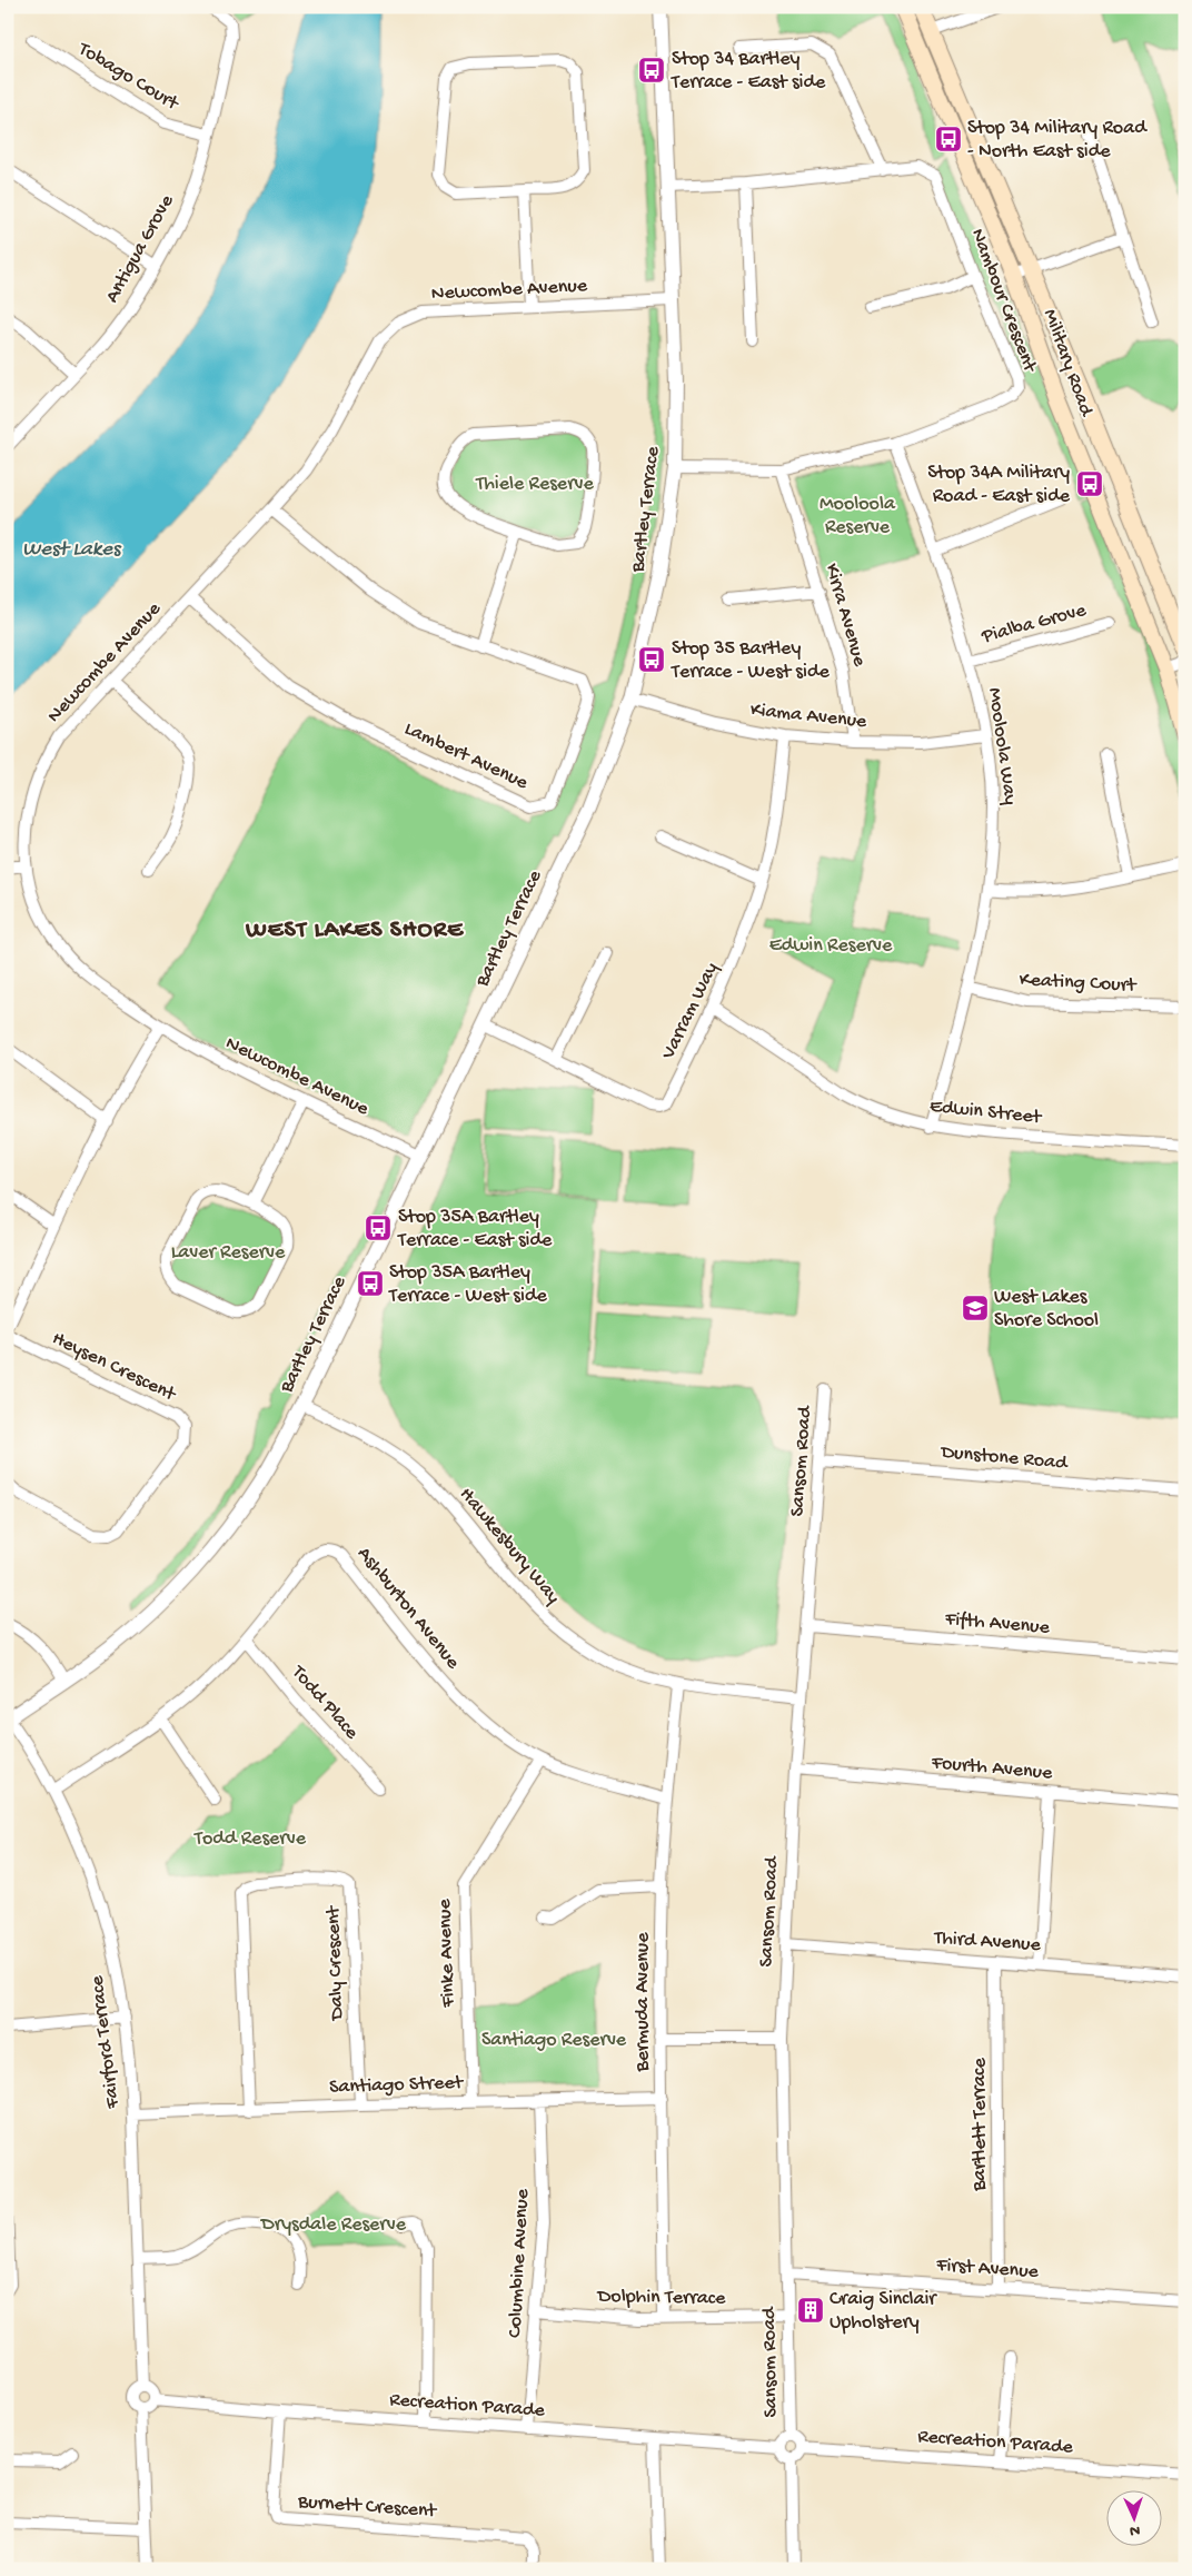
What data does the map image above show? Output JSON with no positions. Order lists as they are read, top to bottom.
{
  "streets": {
    "main road": ["Military Road"],
    "street": [
      "Tobago Court",
      "Antigua Grove",
      "Newcombe Avenue",
      "Nambour Crescent",
      "Bartley Terrace",
      "Kirra Avenue",
      "Pialba Grove",
      "Kiama Avenue",
      "Mooloola Way",
      "Lambert Avenue",
      "Keating Court",
      "Varram Way",
      "Edwin Street",
      "Heysen Crescent",
      "Dunstone Road",
      "Sansom Road",
      "Hawkesbury Way",
      "Ashburton Avenue",
      "Fifth Avenue",
      "Todd Place",
      "Fourth Avenue",
      "Third Avenue",
      "Finke Avenue",
      "Daly Crescent",
      "Bermuda Avenue",
      "Fairford Terrace",
      "Santiago Street",
      "Bartlett Terrace",
      "Columbine Avenue",
      "First Avenue",
      "Dolphin Terrace",
      "Recreation Parade",
      "Burnett Crescent"
    ]
  },
  "crossings": [
    ["Tobago Court", "Antigua Grove"],
    ["Newcombe Avenue", "Bartley Terrace"],
    ["Newcombe Avenue", "Lambert Avenue"],
    ["Nambour Crescent", "Bartley Terrace"],
    ["Nambour Crescent", "Kirra Avenue"],
    ["Nambour Crescent", "Mooloola Way"],
    ["Bartley Terrace", "Kiama Avenue"],
    ["Bartley Terrace", "Varram Way"],
    ["Bartley Terrace", "Hawkesbury Way"],
    ["Bartley Terrace", "Fairford Terrace"],
    ["Kirra Avenue", "Kiama Avenue"],
    ["Pialba Grove", "Mooloola Way"],
    ["Kiama Avenue", "Mooloola Way"],
    ["Kiama Avenue", "Varram Way"],
    ["Mooloola Way", "Keating Court"],
    ["Mooloola Way", "Edwin Street"],
    ["Varram Way", "Edwin Street"],
    ["Dunstone Road", "Sansom Road"],
    ["Sansom Road", "Hawkesbury Way"],
    ["Sansom Road", "Fifth Avenue"],
    ["Sansom Road", "Fourth Avenue"],
    ["Sansom Road", "Third Avenue"],
    ["Sansom Road", "First Avenue"],
    ["Sansom Road", "Dolphin Terrace"],
    ["Sansom Road", "Recreation Parade"],
    ["Hawkesbury Way", "Bermuda Avenue"],
    ["Ashburton Avenue", "Todd Place"],
    ["Ashburton Avenue", "Finke Avenue"],
    ["Ashburton Avenue", "Bermuda Avenue"],
    ["Ashburton Avenue", "Fairford Terrace"],
    ["Third Avenue", "Bartlett Terrace"],
    ["Finke Avenue", "Santiago Street"],
    ["Daly Crescent", "Santiago Street"],
    ["Bermuda Avenue", "Santiago Street"],
    ["Bermuda Avenue", "Dolphin Terrace"],
    ["Fairford Terrace", "Santiago Street"],
    ["Fairford Terrace", "Recreation Parade"],
    ["Santiago Street", "Columbine Avenue"],
    ["Bartlett Terrace", "First Avenue"],
    ["Columbine Avenue", "Dolphin Terrace"],
    ["Columbine Avenue", "Recreation Parade"],
    ["Recreation Parade", "Burnett Crescent"]
  ],
  "districts": ["WEST LAKES SHORE"],
  "water": ["West Lakes"],
  "parks": [
    "Thiele Reserve",
    "Mooloola Reserve",
    "Edwin Reserve",
    "Laver Reserve",
    "Todd Reserve",
    "Santiago Reserve",
    "Drysdale Reserve"
  ],
  "places": {
    "bus stop": [
      "Stop 34 Bartley Terrace - East side",
      "Stop 34 Military Road - North East side",
      "Stop 34A Military Road - East side",
      "Stop 35 Bartley Terrace - West side",
      "Stop 35A Bartley Terrace - East side",
      "Stop 35A Bartley Terrace - West side"
    ],
    "school or university": ["West Lakes Shore School"],
    "building": ["Craig Sinclair Upholstery"]
  },
  "north": "bottom"
}
